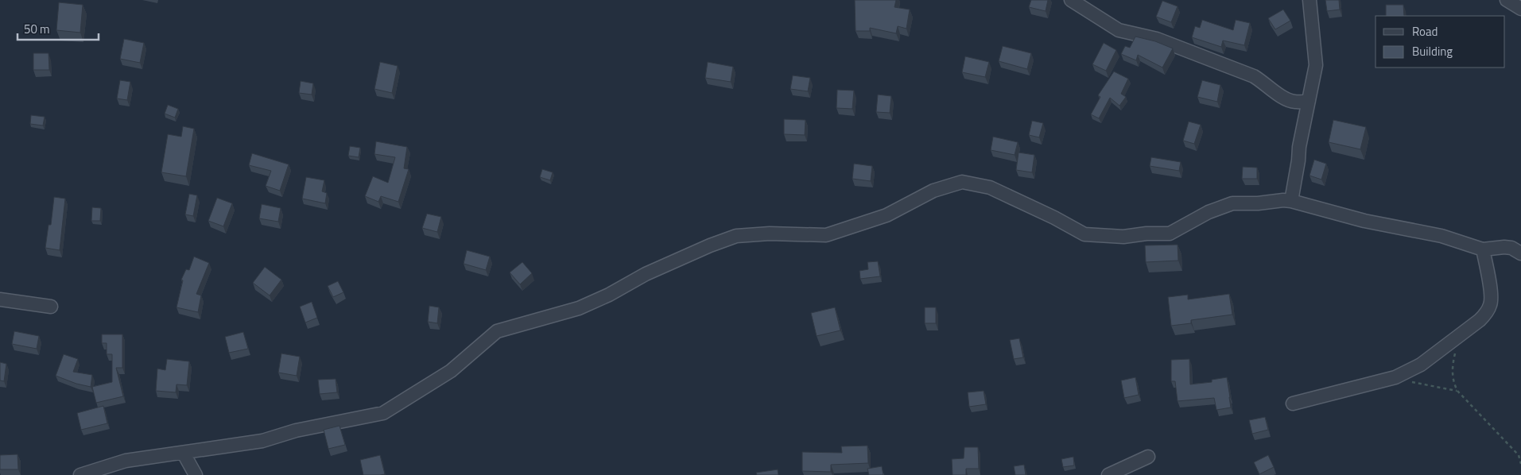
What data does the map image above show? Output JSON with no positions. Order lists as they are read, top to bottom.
{
  "legend": ["Road", "Building"],
  "scale_bar": "50 m"
}
